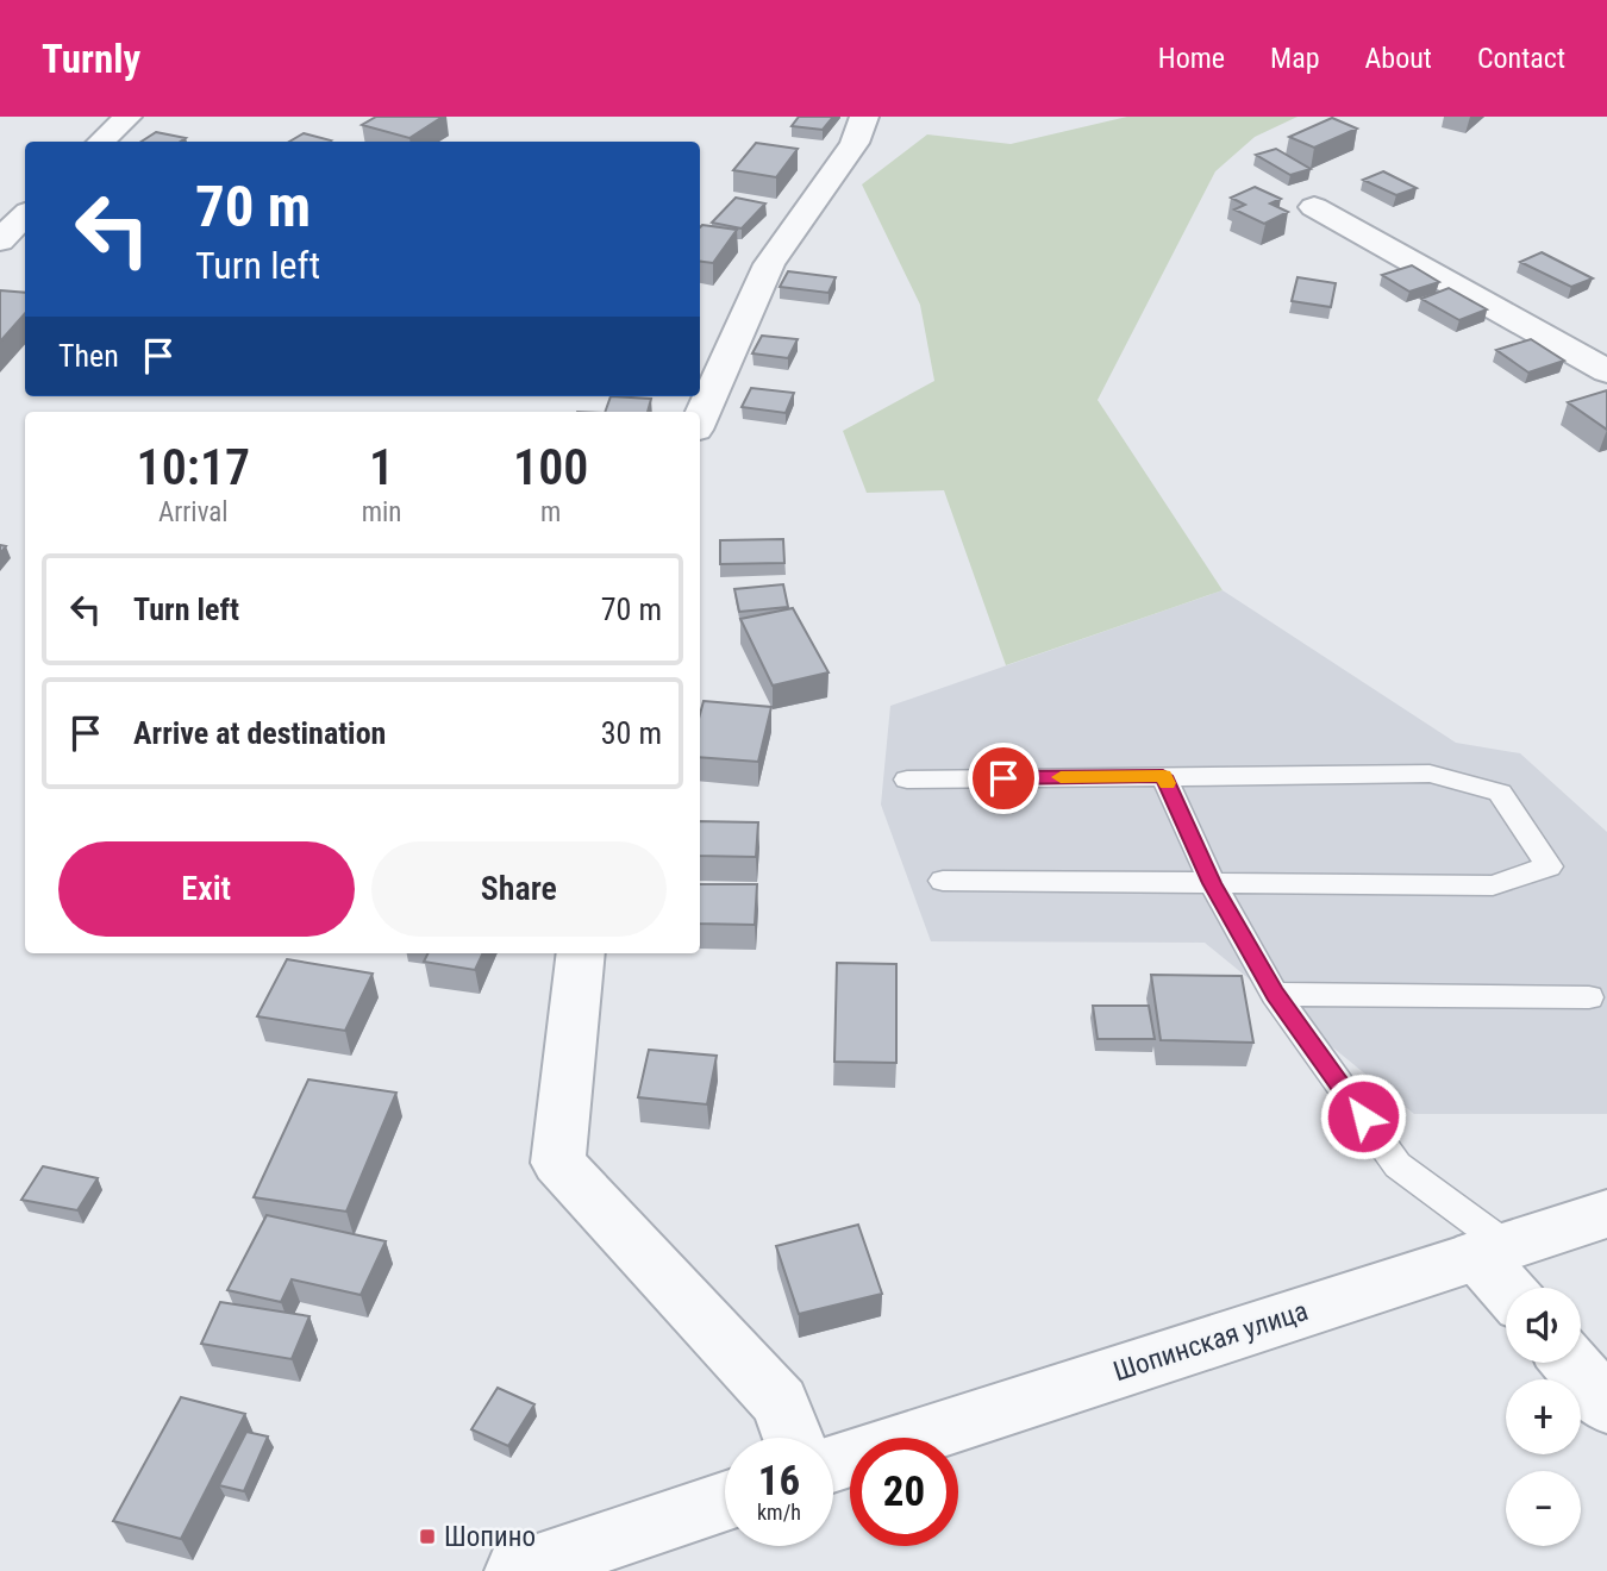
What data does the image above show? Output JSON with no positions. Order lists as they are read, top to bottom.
{
  "streets": {
    "street": ["Шопинская улица"]
  },
  "places": {
    "transit": ["Шопино"]
  },
  "page": {
    "header": "Turnly",
    "nav": [
      "Home",
      "Map",
      "About",
      "Contact"
    ],
    "turn": ["70 m", "Turn left"],
    "then": "Then",
    "eta": [
      "10:17",
      "Arrival",
      "1",
      "min",
      "100",
      "m"
    ],
    "list": [
      {
        "name": "Turn left",
        "value": "70 m"
      },
      {
        "name": "Arrive at destination",
        "value": "30 m"
      }
    ],
    "buttons": ["Exit", "Share"],
    "map_buttons": ["+", "−"],
    "speed": "16 km/h",
    "limit": "20"
  }
}
